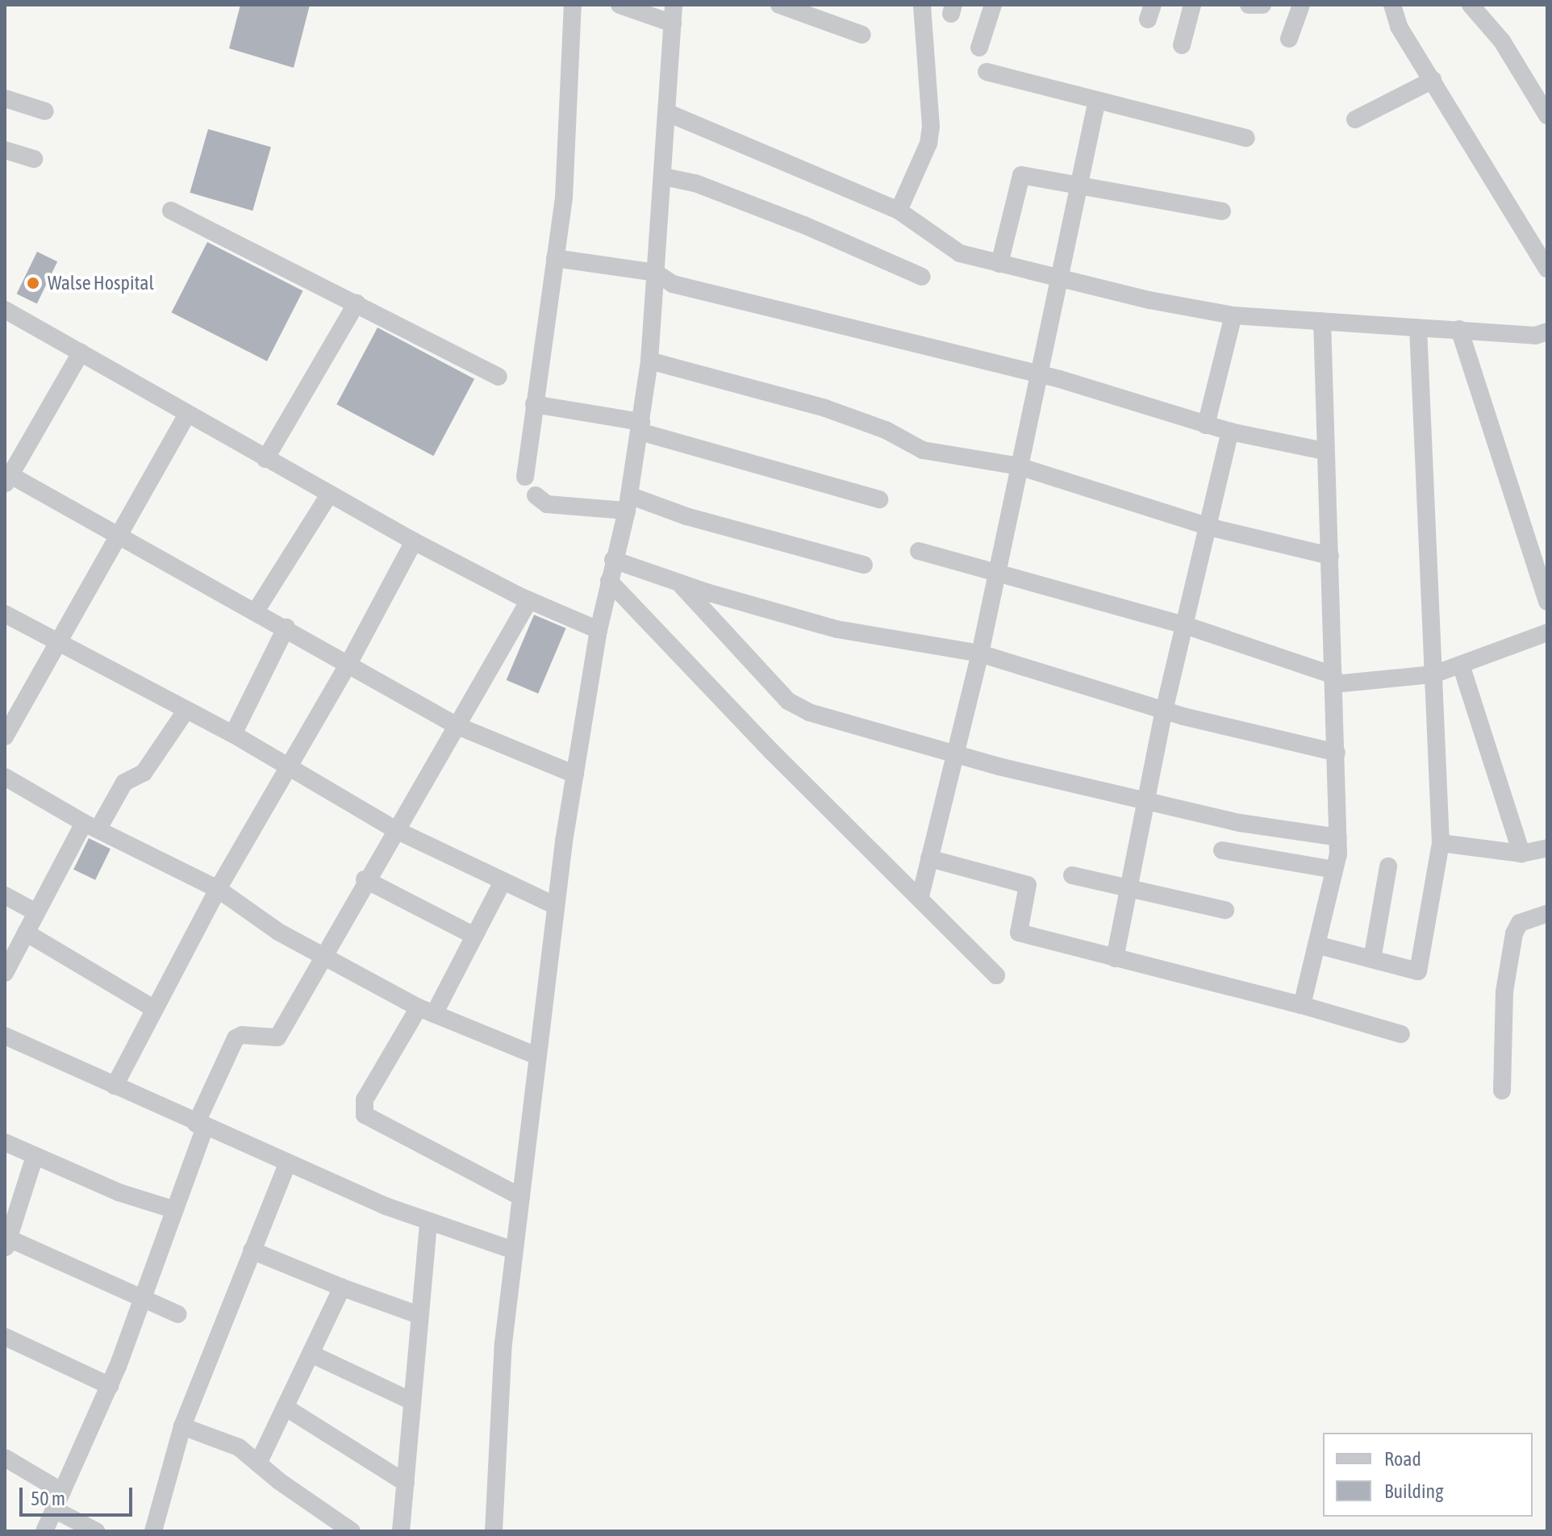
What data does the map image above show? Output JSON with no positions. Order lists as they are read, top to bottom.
{
  "places": ["Walse Hospital"],
  "legend": ["Road", "Building"],
  "scale_bar": "50 m"
}
